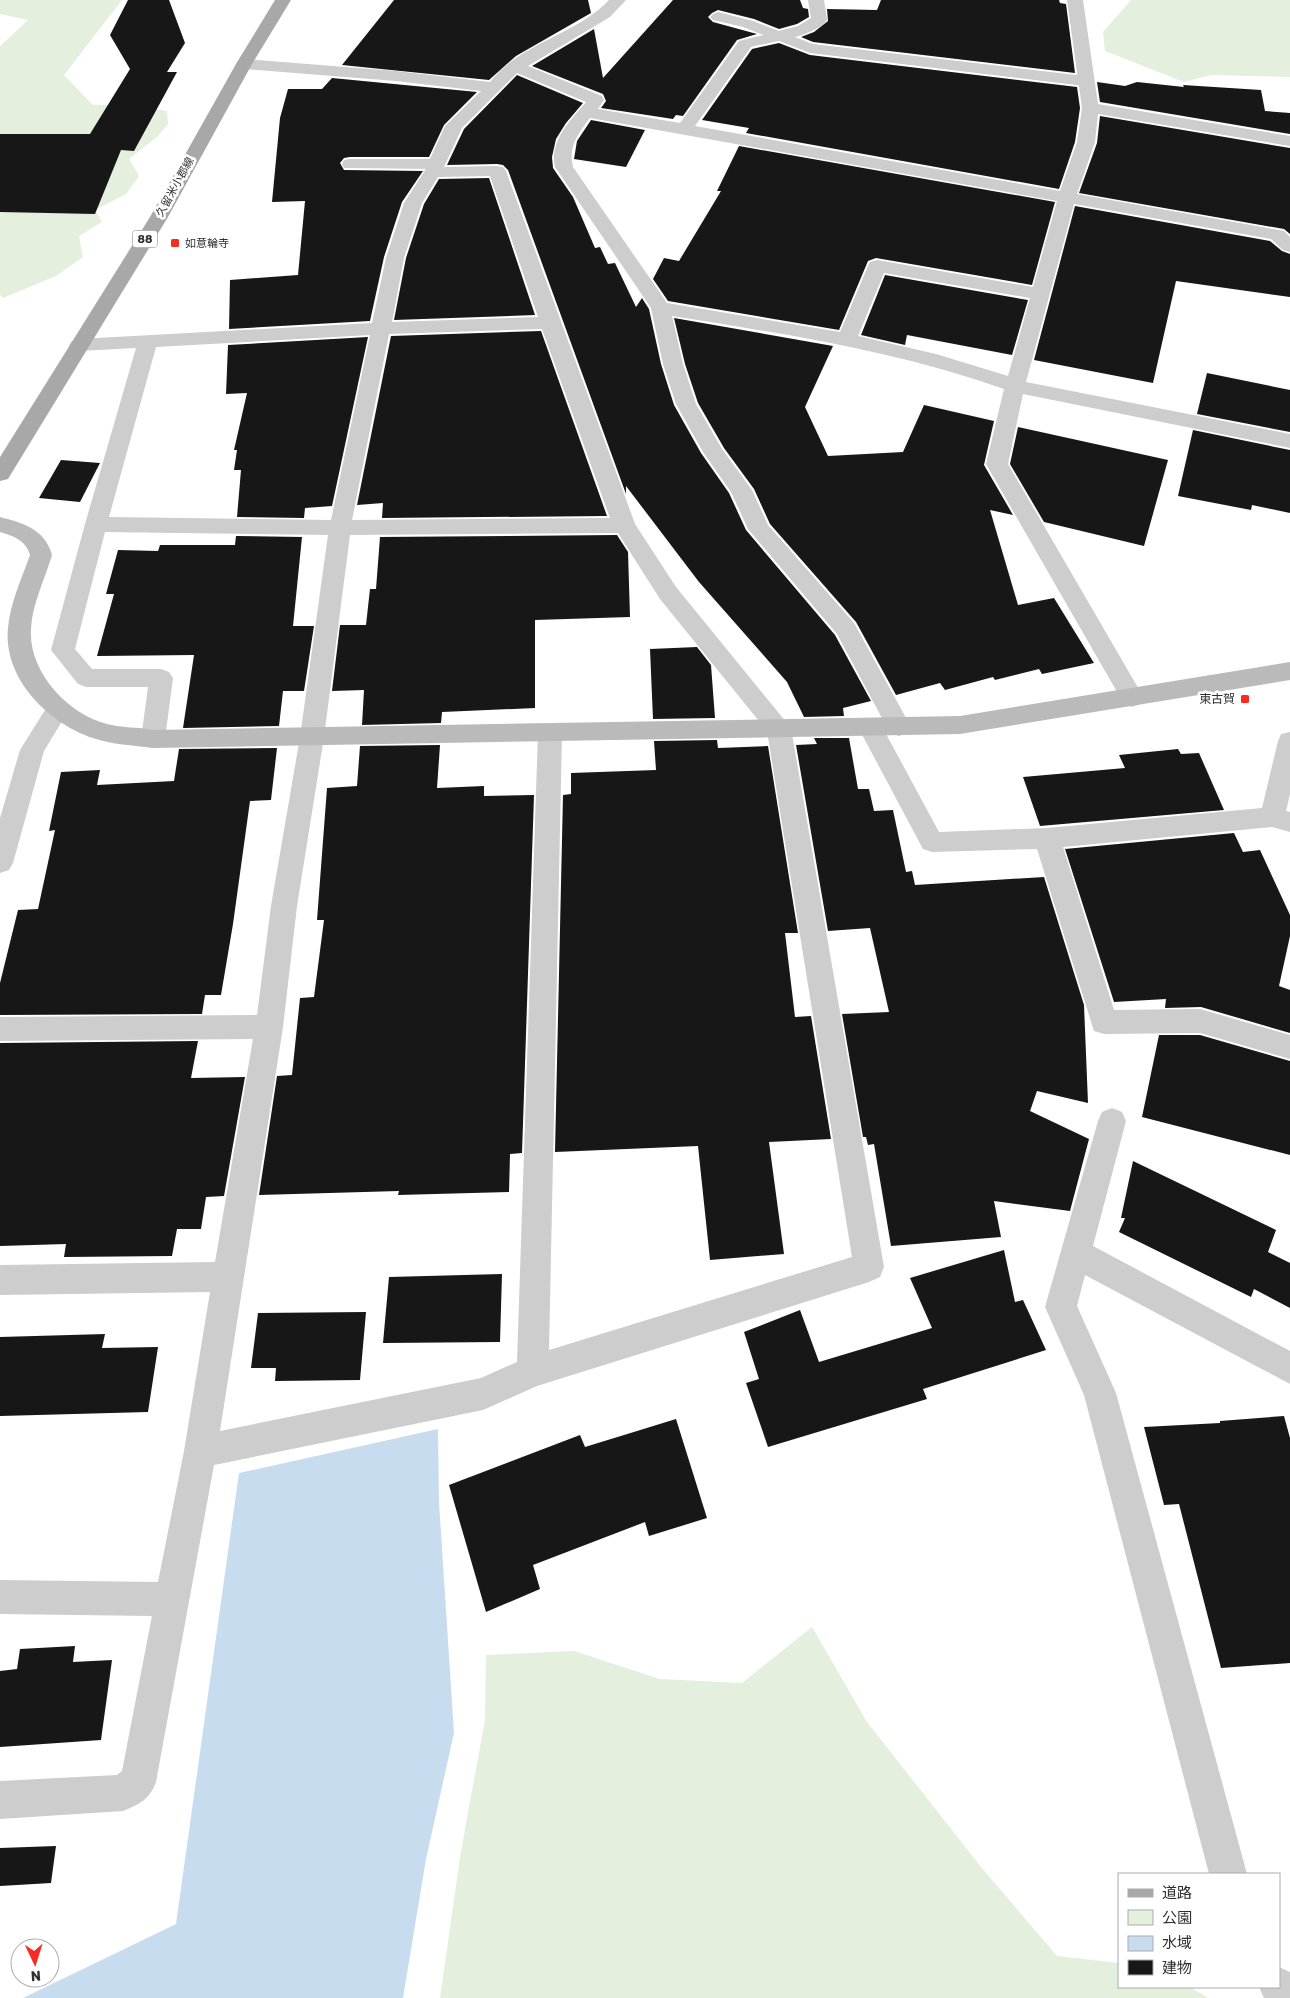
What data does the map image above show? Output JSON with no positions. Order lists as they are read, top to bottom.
{
  "streets": {
    "main road": ["久留米小郡線", "88"]
  },
  "places": {
    "transit": ["如意輪寺", "東古賀"]
  },
  "legend": [
    "道路",
    "公園",
    "水域",
    "建物"
  ],
  "north": "bottom"
}
